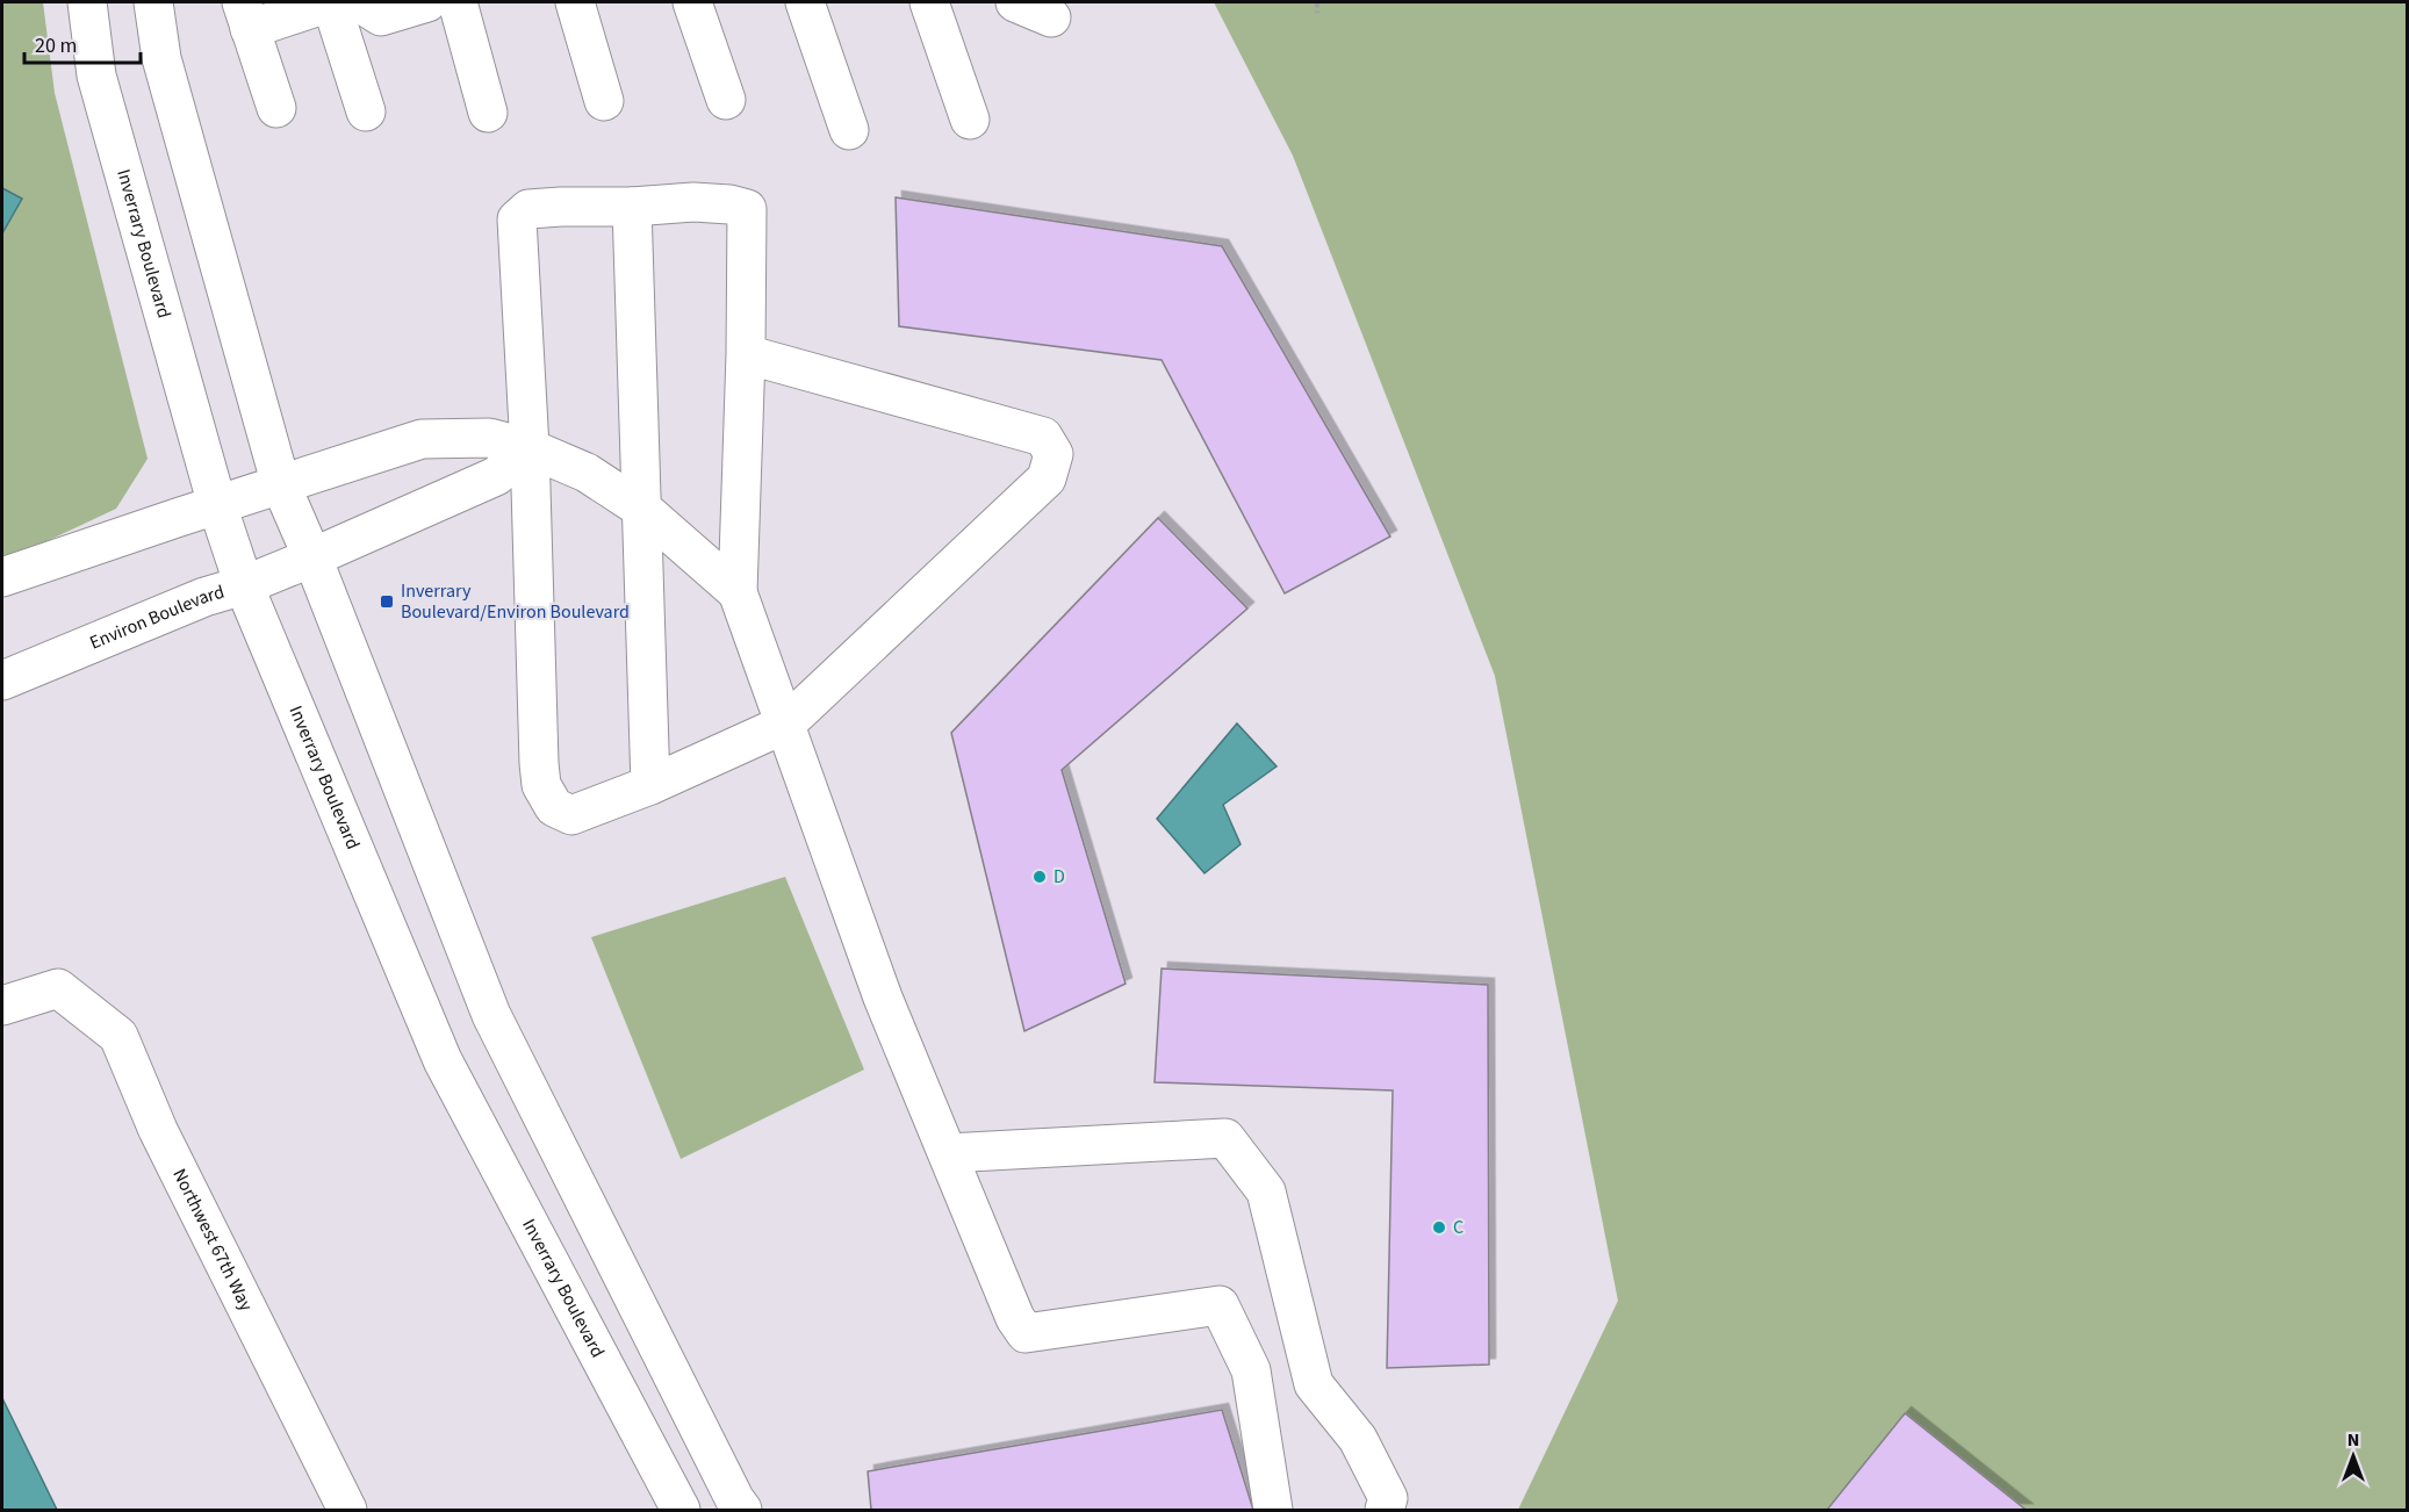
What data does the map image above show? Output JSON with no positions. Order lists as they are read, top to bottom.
{
  "streets": {
    "street": ["Inverrary Boulevard", "Environ Boulevard", "Northwest 67th Way"]
  },
  "crossings": [
    ["Inverrary Boulevard", "Environ Boulevard"]
  ],
  "places": {
    "transit": ["Inverrary Boulevard/Environ Boulevard"],
    "other": ["D", "C"]
  },
  "scale_bar": "20 m",
  "north": "top"
}
